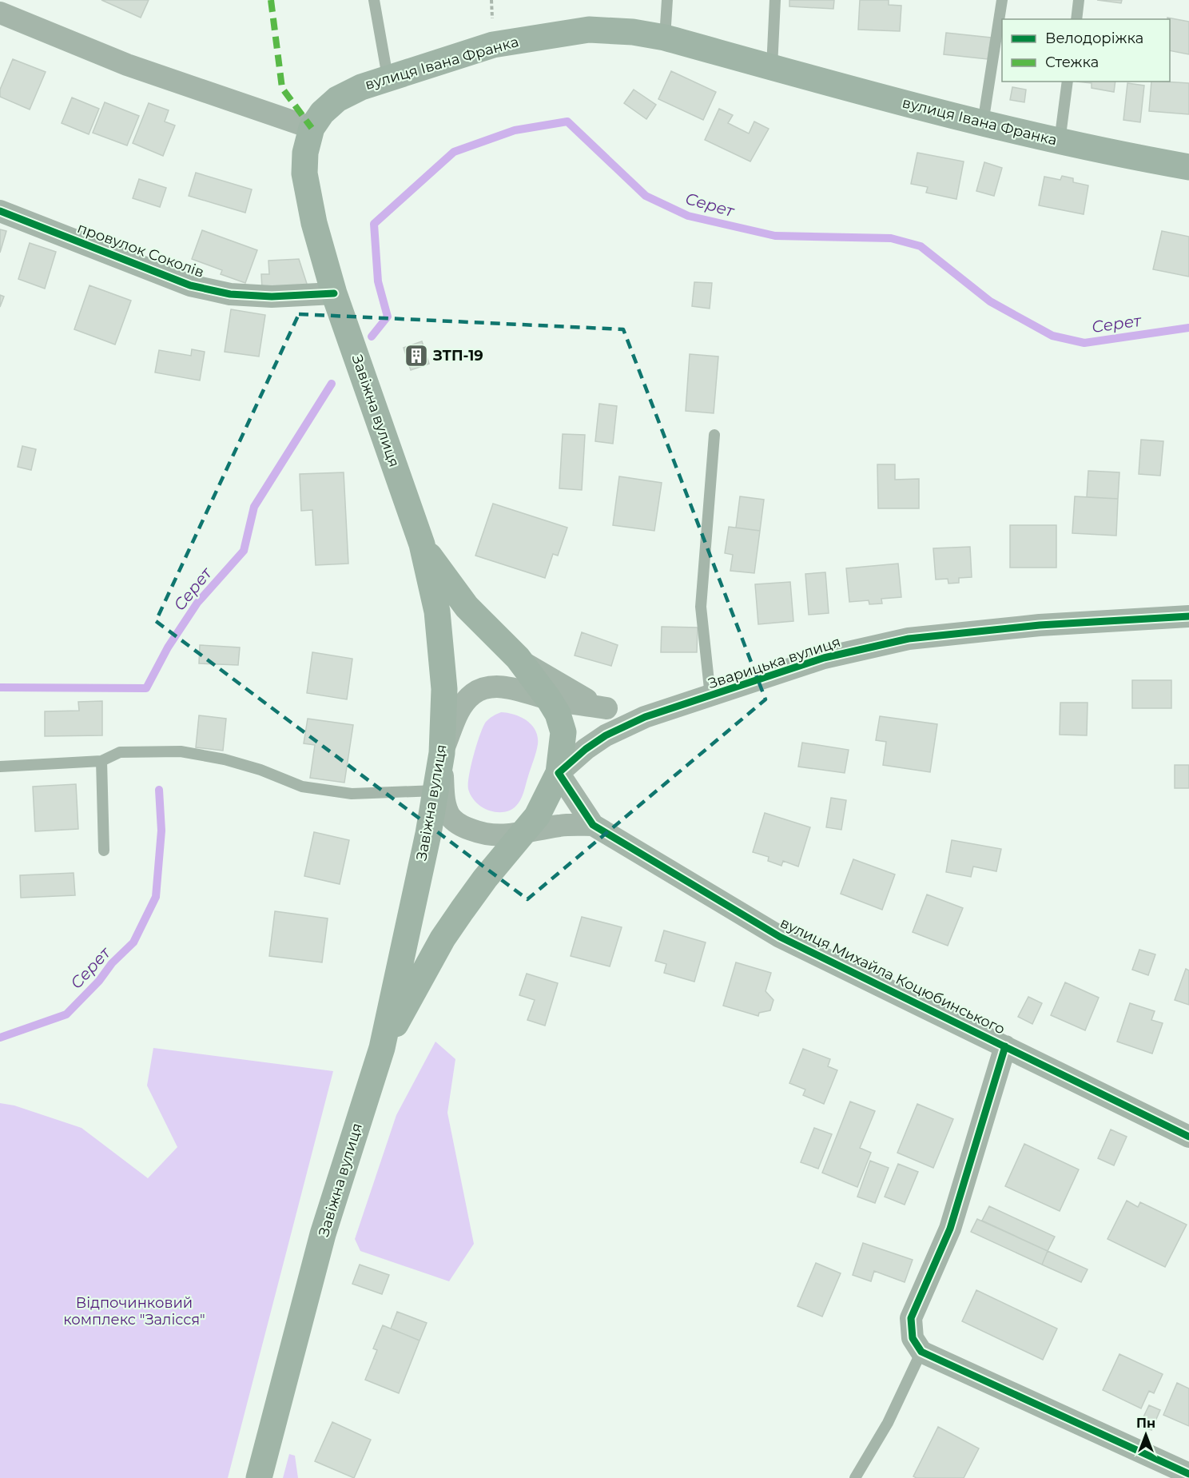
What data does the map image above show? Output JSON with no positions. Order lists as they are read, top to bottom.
{
  "streets": {
    "main road": ["вулиця Івана Франка", "Завіжна вулиця"],
    "street": ["провулок Соколів", "Зварицька вулиця", "вулиця Михайла Коцюбинського"]
  },
  "crossings": [
    ["вулиця Івана Франка", "Завіжна вулиця"],
    ["провулок Соколів", "Завіжна вулиця"],
    ["Завіжна вулиця", "Зварицька вулиця"]
  ],
  "water": ["Серет"],
  "parks": ["Відпочинковий комплекс \"Залісся\""],
  "places": {
    "building": ["ЗТП-19"]
  },
  "legend": ["Велодоріжка", "Стежка"],
  "north": "top"
}
